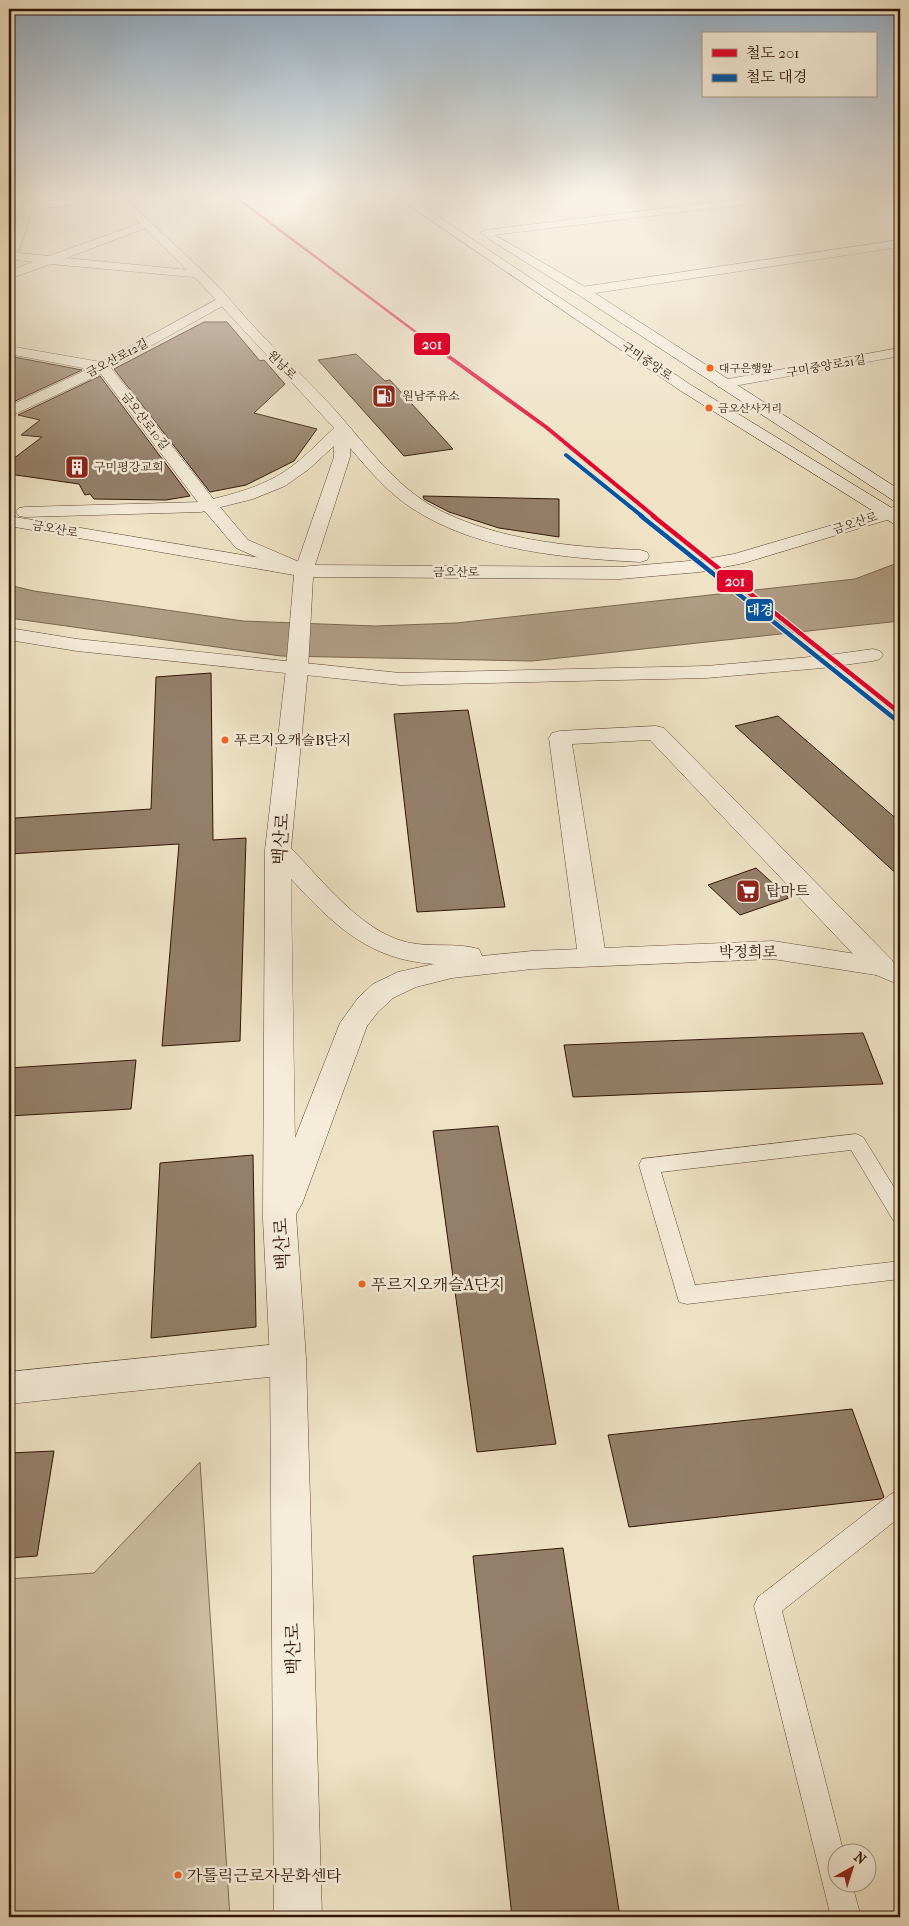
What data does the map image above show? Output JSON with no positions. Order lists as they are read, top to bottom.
{
  "streets": {
    "street": [
      "금오산로12길",
      "구미중앙로",
      "원남로",
      "구미중앙로21길",
      "금오산로10길",
      "금오산로",
      "백산로",
      "박정희로"
    ]
  },
  "crossings": [
    ["금오산로12길", "원남로"],
    ["금오산로12길", "금오산로10길"],
    ["구미중앙로", "구미중앙로21길"],
    ["구미중앙로", "금오산로"],
    ["원남로", "금오산로"],
    ["금오산로10길", "금오산로"],
    ["금오산로10길", "백산로"],
    ["금오산로", "백산로"]
  ],
  "places": {
    "other": [
      "대구은행앞",
      "금오산사거리",
      "푸르지오캐슬B단지",
      "푸르지오캐슬A단지",
      "가톨릭근로자문화센타"
    ],
    "fuel station": ["원남주유소"],
    "building": ["구미평강교회"],
    "supermarket": ["탑마트"]
  },
  "lines": ["rail line 201", "rail line 대경"],
  "legend": ["철도 201", "철도 대경"],
  "north": "top right"
}
